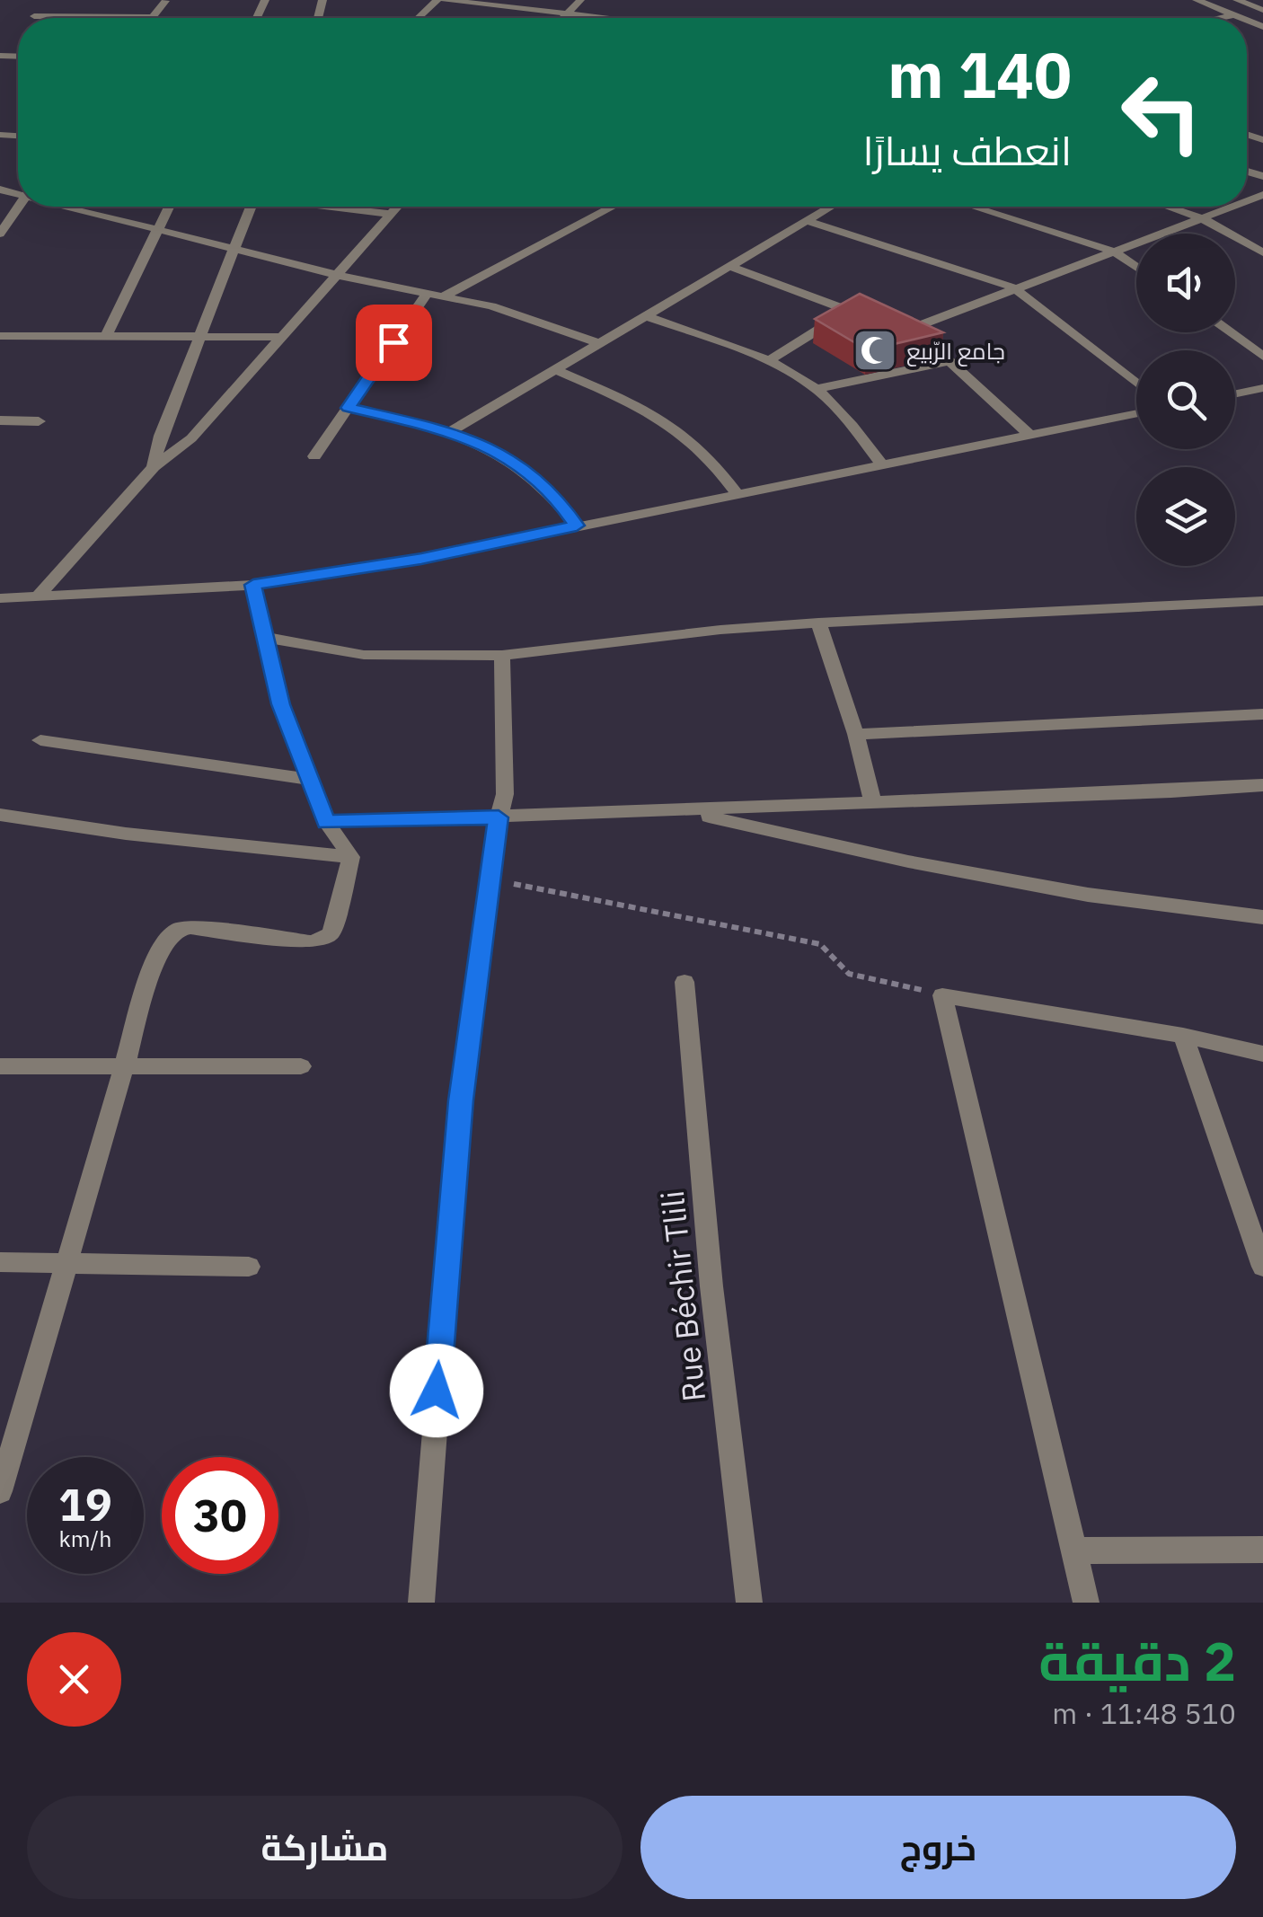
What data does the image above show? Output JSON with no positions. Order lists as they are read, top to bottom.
{
  "streets": {
    "street": ["Rue Béchir Tlili"]
  },
  "places": {
    "mosque": ["جامع الرّبيع"]
  },
  "page": {
    "turn": ["140 m", "انعطف يسارًا"],
    "speed": "19 km/h",
    "limit": "30",
    "heading": ["2 دقيقة", "510 m · 11:48"],
    "buttons": ["خروج", "مشاركة"]
  }
}
